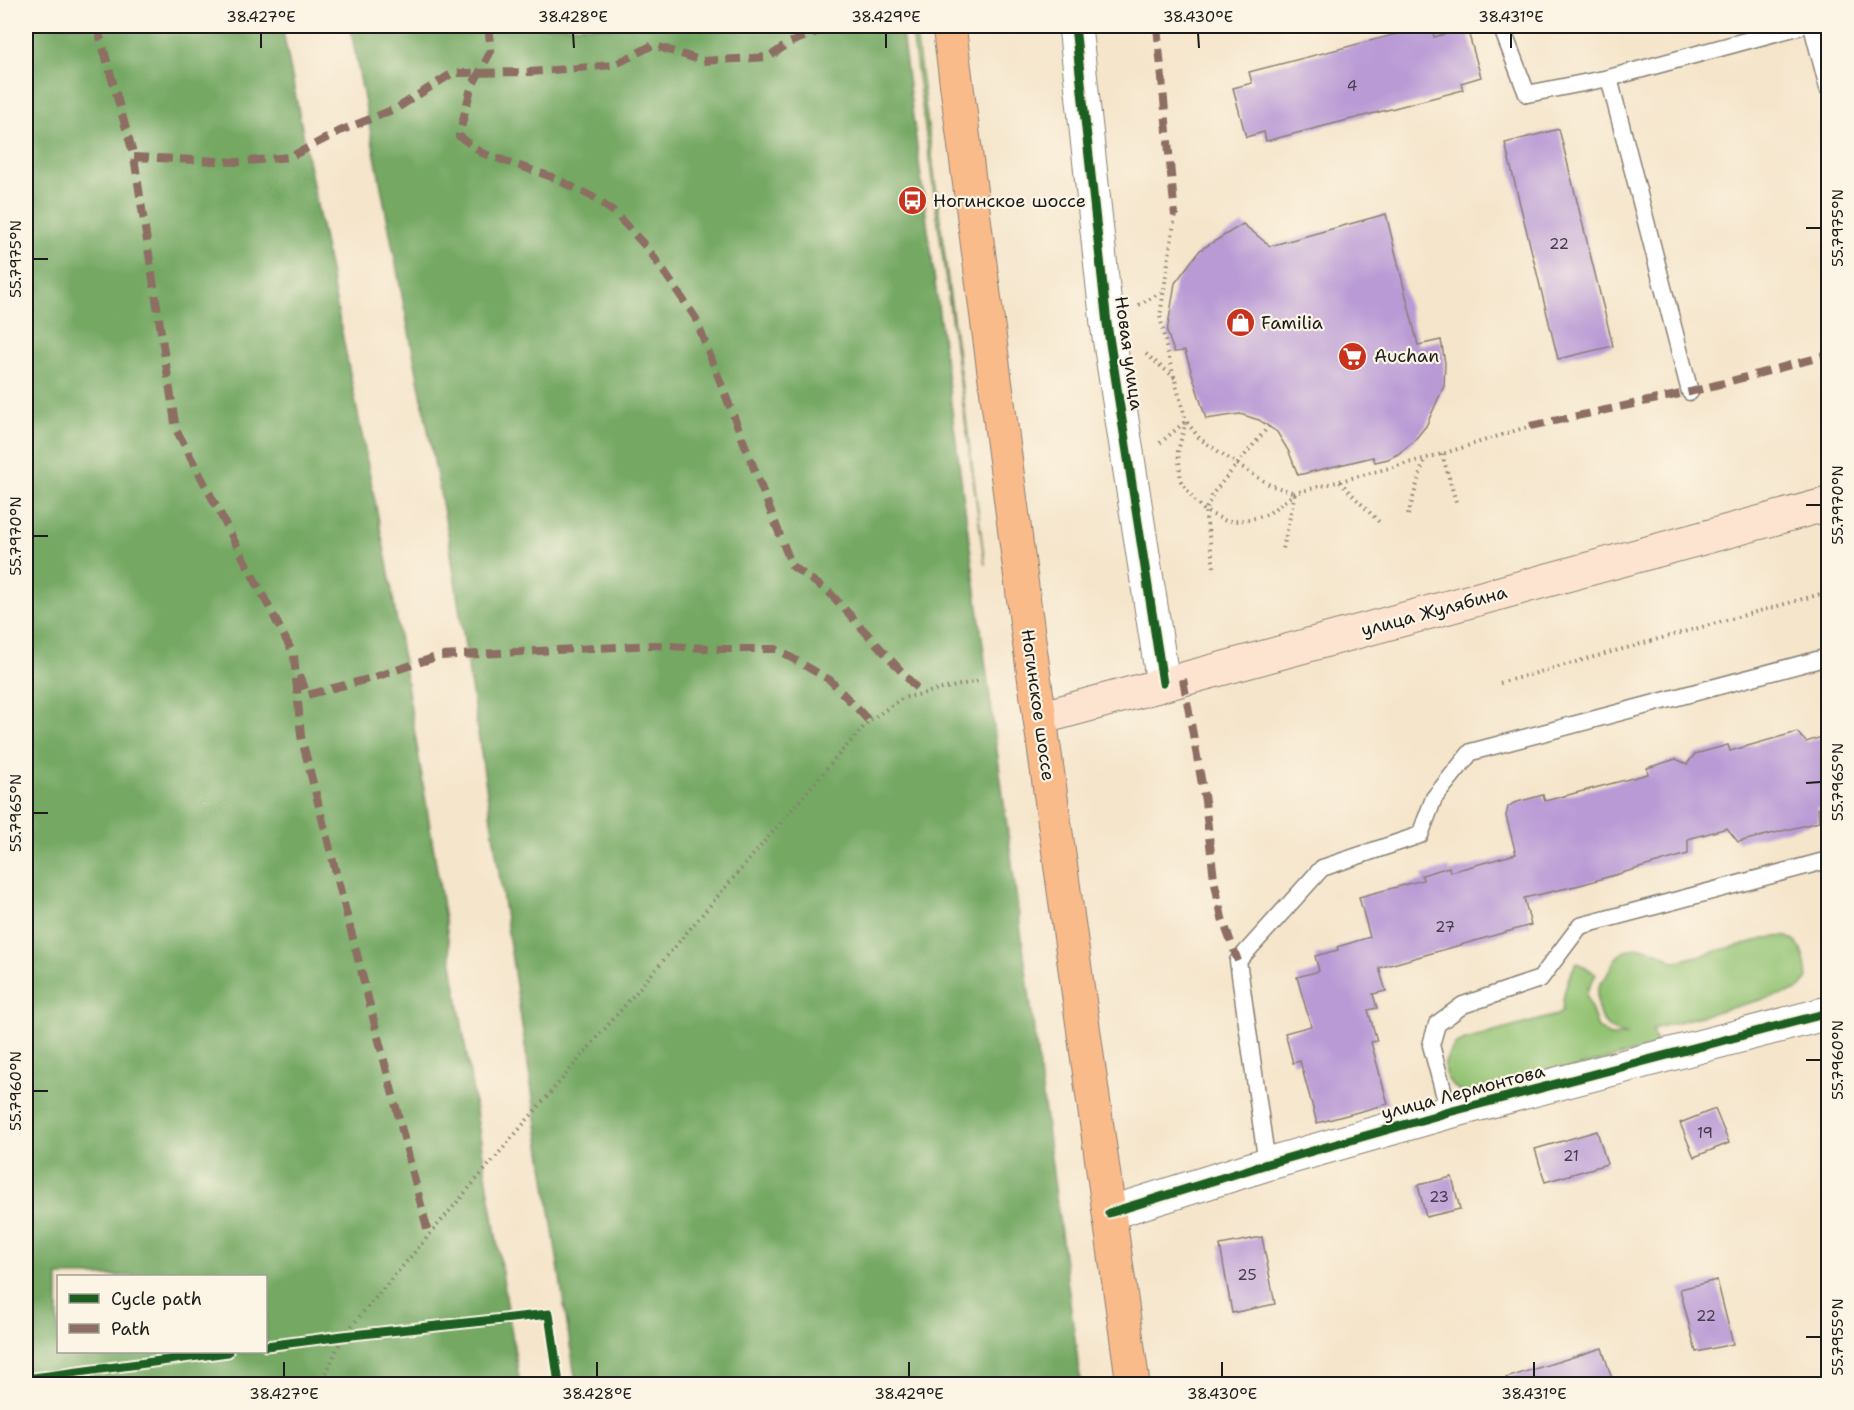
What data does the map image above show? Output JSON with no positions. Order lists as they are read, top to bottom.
{
  "streets": {
    "highway": ["Ногинское шоссе"],
    "main road": ["улица Жулябина"],
    "street": ["Новая улица", "улица Лермонтова"]
  },
  "crossings": [
    ["Новая улица", "улица Жулябина"],
    ["улица Жулябина", "Ногинское шоссе"],
    ["Ногинское шоссе", "улица Лермонтова"]
  ],
  "places": {
    "bus stop": ["Ногинское шоссе"],
    "shop": ["Familia"],
    "supermarket": ["Auchan"]
  },
  "house_numbers": [
    "4",
    "22",
    "27",
    "19",
    "21",
    "23",
    "25",
    "22"
  ],
  "legend": ["Cycle path", "Path"],
  "coordinates": [
    "38.427°E",
    "38.428°E",
    "38.429°E",
    "38.430°E",
    "38.431°E",
    "55.7975°N",
    "55.7970°N",
    "55.7965°N",
    "55.7960°N",
    "55.7955°N"
  ]
}
